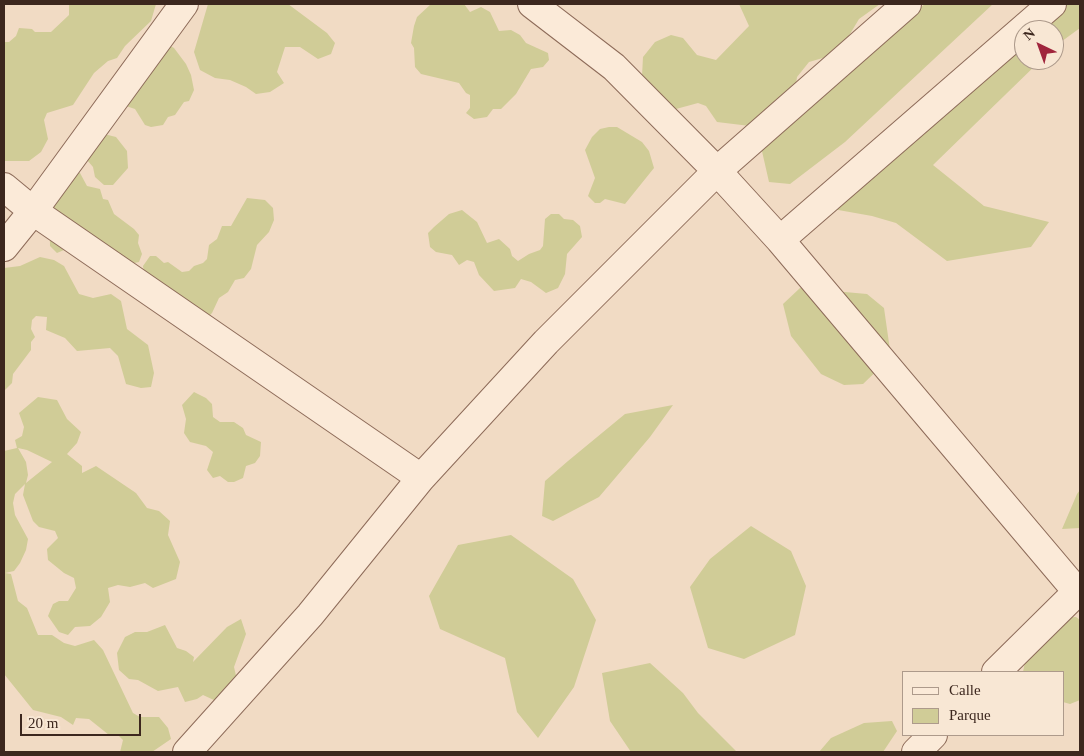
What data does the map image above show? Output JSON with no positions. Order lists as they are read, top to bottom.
{
  "legend": ["Calle", "Parque"],
  "scale_bar": "20 m",
  "north": "top left"
}
